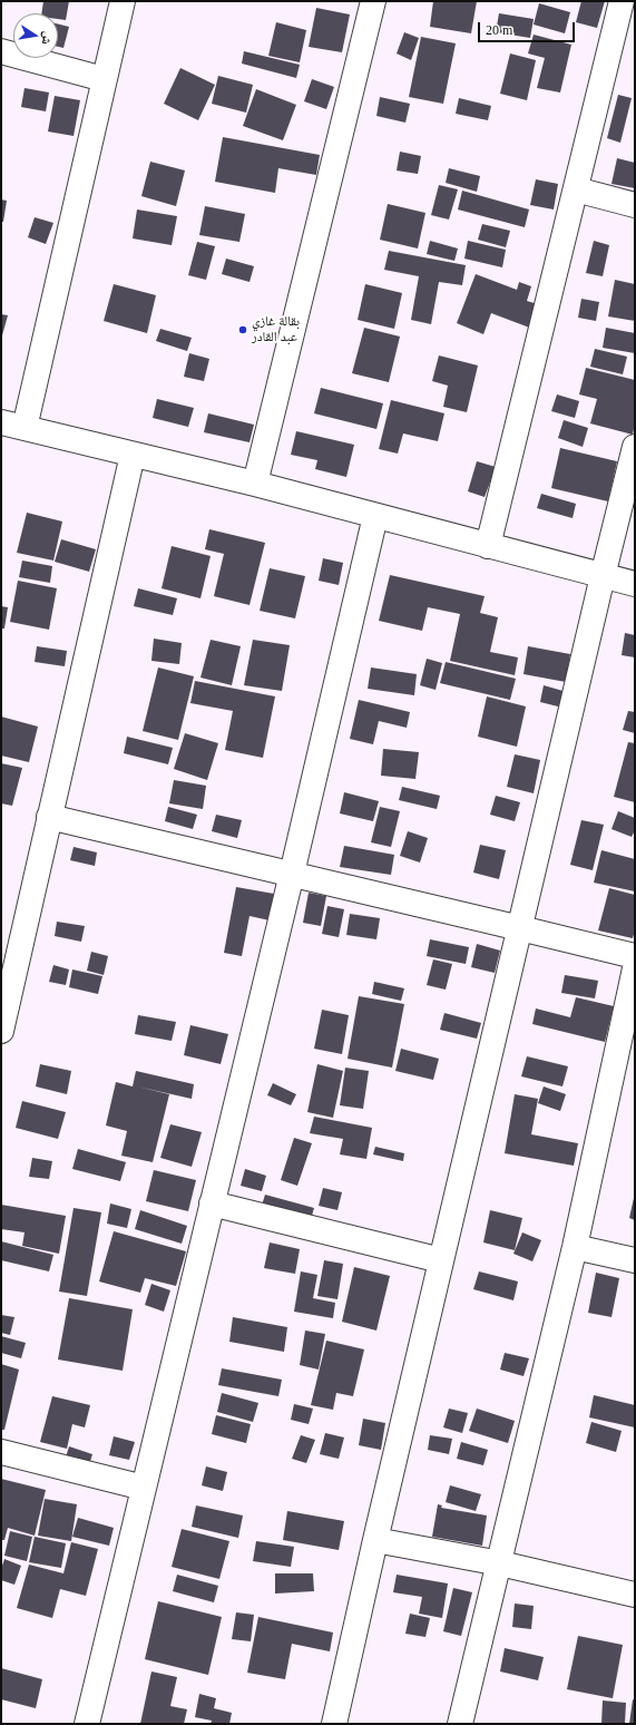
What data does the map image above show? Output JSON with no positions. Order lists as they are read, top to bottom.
{
  "places": ["بقالة غازي عبد القادر"],
  "scale_bar": "20 m",
  "north": "right"
}
